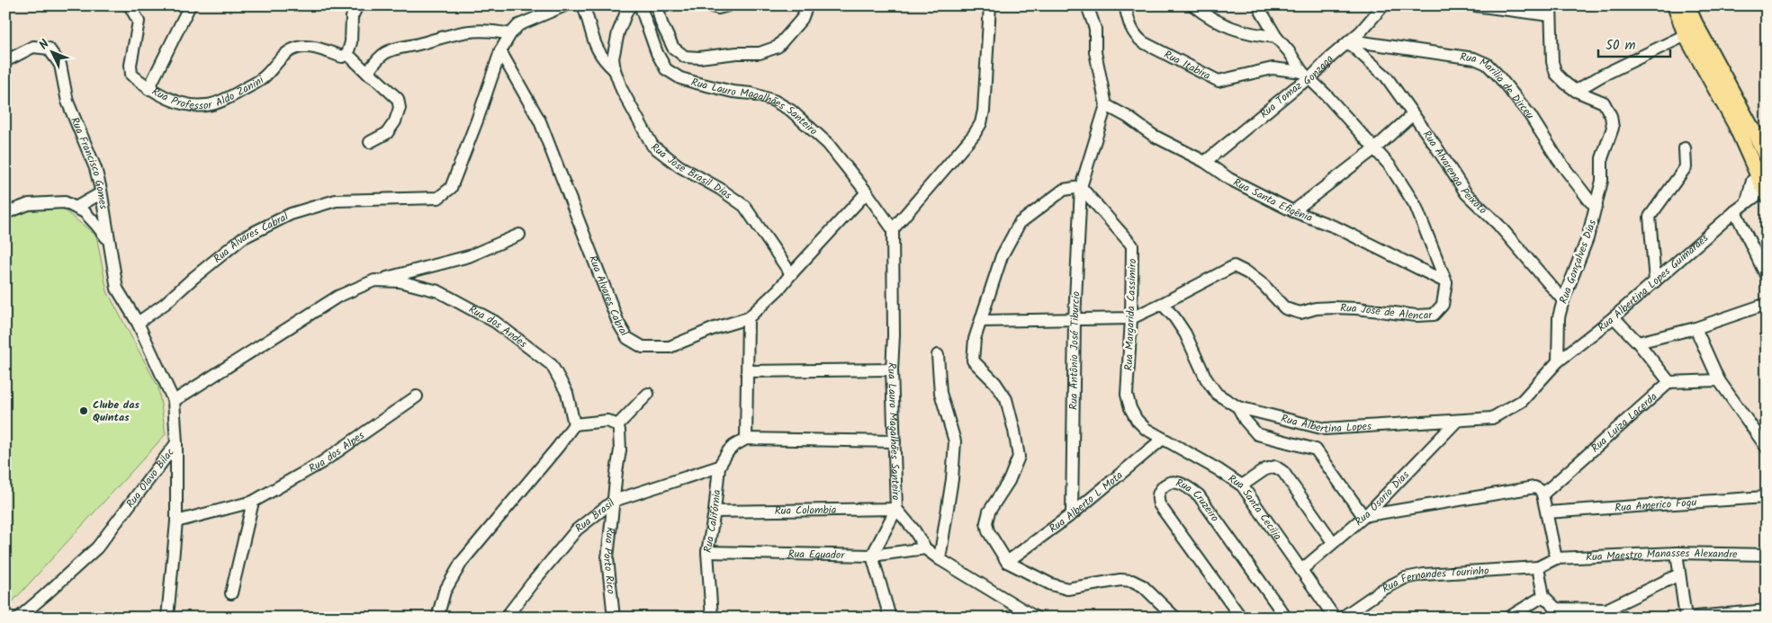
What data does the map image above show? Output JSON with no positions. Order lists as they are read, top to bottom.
{
  "streets": {
    "street": [
      "Rua Itabira",
      "Rua Professor Aldo Zanini",
      "Rua Tomaz Gonzaga",
      "Rua Marilia de Dirceu",
      "Rua Lauro Magalhães Santeiro",
      "Rua Francisco Gomes",
      "Rua José Brasil Dias",
      "Rua Alvarenga Peixoto",
      "Rua Santa Efigênia",
      "Rua Alvares Cabral",
      "Rua Gonçalves Dias",
      "Rua Albertina Lopes Guimaraes",
      "Rua José de Alencar",
      "Rua Margarida Cassimiro",
      "Rua dos Andes",
      "Rua Antônio José Tiburcio",
      "Rua Albertina Lopes",
      "Rua Luiza Lacerda",
      "Rua dos Alpes",
      "Rua Olavo Bilac",
      "Rua Osorio Dias",
      "Rua Alberto L Mota",
      "Rua Cruzeiro",
      "Rua Americo Fogu",
      "Rua Santa Cecilia",
      "Rua Colombia",
      "Rua Brasil",
      "Rua Califórnia",
      "Rua Equador",
      "Rua Maestro Manasses Alexandre",
      "Rua Porto Rico",
      "Rua Fernandes Tourinho"
    ]
  },
  "crossings": [
    ["Rua Itabira", "Rua Tomaz Gonzaga"],
    ["Rua Itabira", "Rua José de Alencar"],
    ["Rua Tomaz Gonzaga", "Rua Marilia de Dirceu"],
    ["Rua Tomaz Gonzaga", "Rua Alvarenga Peixoto"],
    ["Rua Tomaz Gonzaga", "Rua Santa Efigênia"],
    ["Rua Tomaz Gonzaga", "Rua José de Alencar"],
    ["Rua Marilia de Dirceu", "Rua Alvarenga Peixoto"],
    ["Rua Marilia de Dirceu", "Rua Gonçalves Dias"],
    ["Rua Lauro Magalhães Santeiro", "Rua Alvares Cabral"],
    ["Rua Lauro Magalhães Santeiro", "Rua Colombia"],
    ["Rua Lauro Magalhães Santeiro", "Rua Equador"],
    ["Rua Francisco Gomes", "Rua Alvares Cabral"],
    ["Rua Francisco Gomes", "Rua dos Andes"],
    ["Rua José Brasil Dias", "Rua Alvares Cabral"],
    ["Rua Alvarenga Peixoto", "Rua Gonçalves Dias"],
    ["Rua Santa Efigênia", "Rua José de Alencar"],
    ["Rua Gonçalves Dias", "Rua Albertina Lopes Guimaraes"],
    ["Rua Gonçalves Dias", "Rua Albertina Lopes"],
    ["Rua Albertina Lopes Guimaraes", "Rua Albertina Lopes"],
    ["Rua José de Alencar", "Rua Albertina Lopes"],
    ["Rua Margarida Cassimiro", "Rua Antônio José Tiburcio"],
    ["Rua Margarida Cassimiro", "Rua Santa Cecilia"],
    ["Rua Antônio José Tiburcio", "Rua Alberto L Mota"],
    ["Rua Albertina Lopes", "Rua Osorio Dias"],
    ["Rua dos Alpes", "Rua Olavo Bilac"],
    ["Rua Osorio Dias", "Rua Santa Cecilia"],
    ["Rua Alberto L Mota", "Rua Santa Cecilia"],
    ["Rua Colombia", "Rua Califórnia"],
    ["Rua Brasil", "Rua Califórnia"],
    ["Rua Brasil", "Rua Porto Rico"],
    ["Rua Califórnia", "Rua Equador"]
  ],
  "places": ["Clube das Quintas"],
  "scale_bar": "50 m",
  "north": "top left"
}
